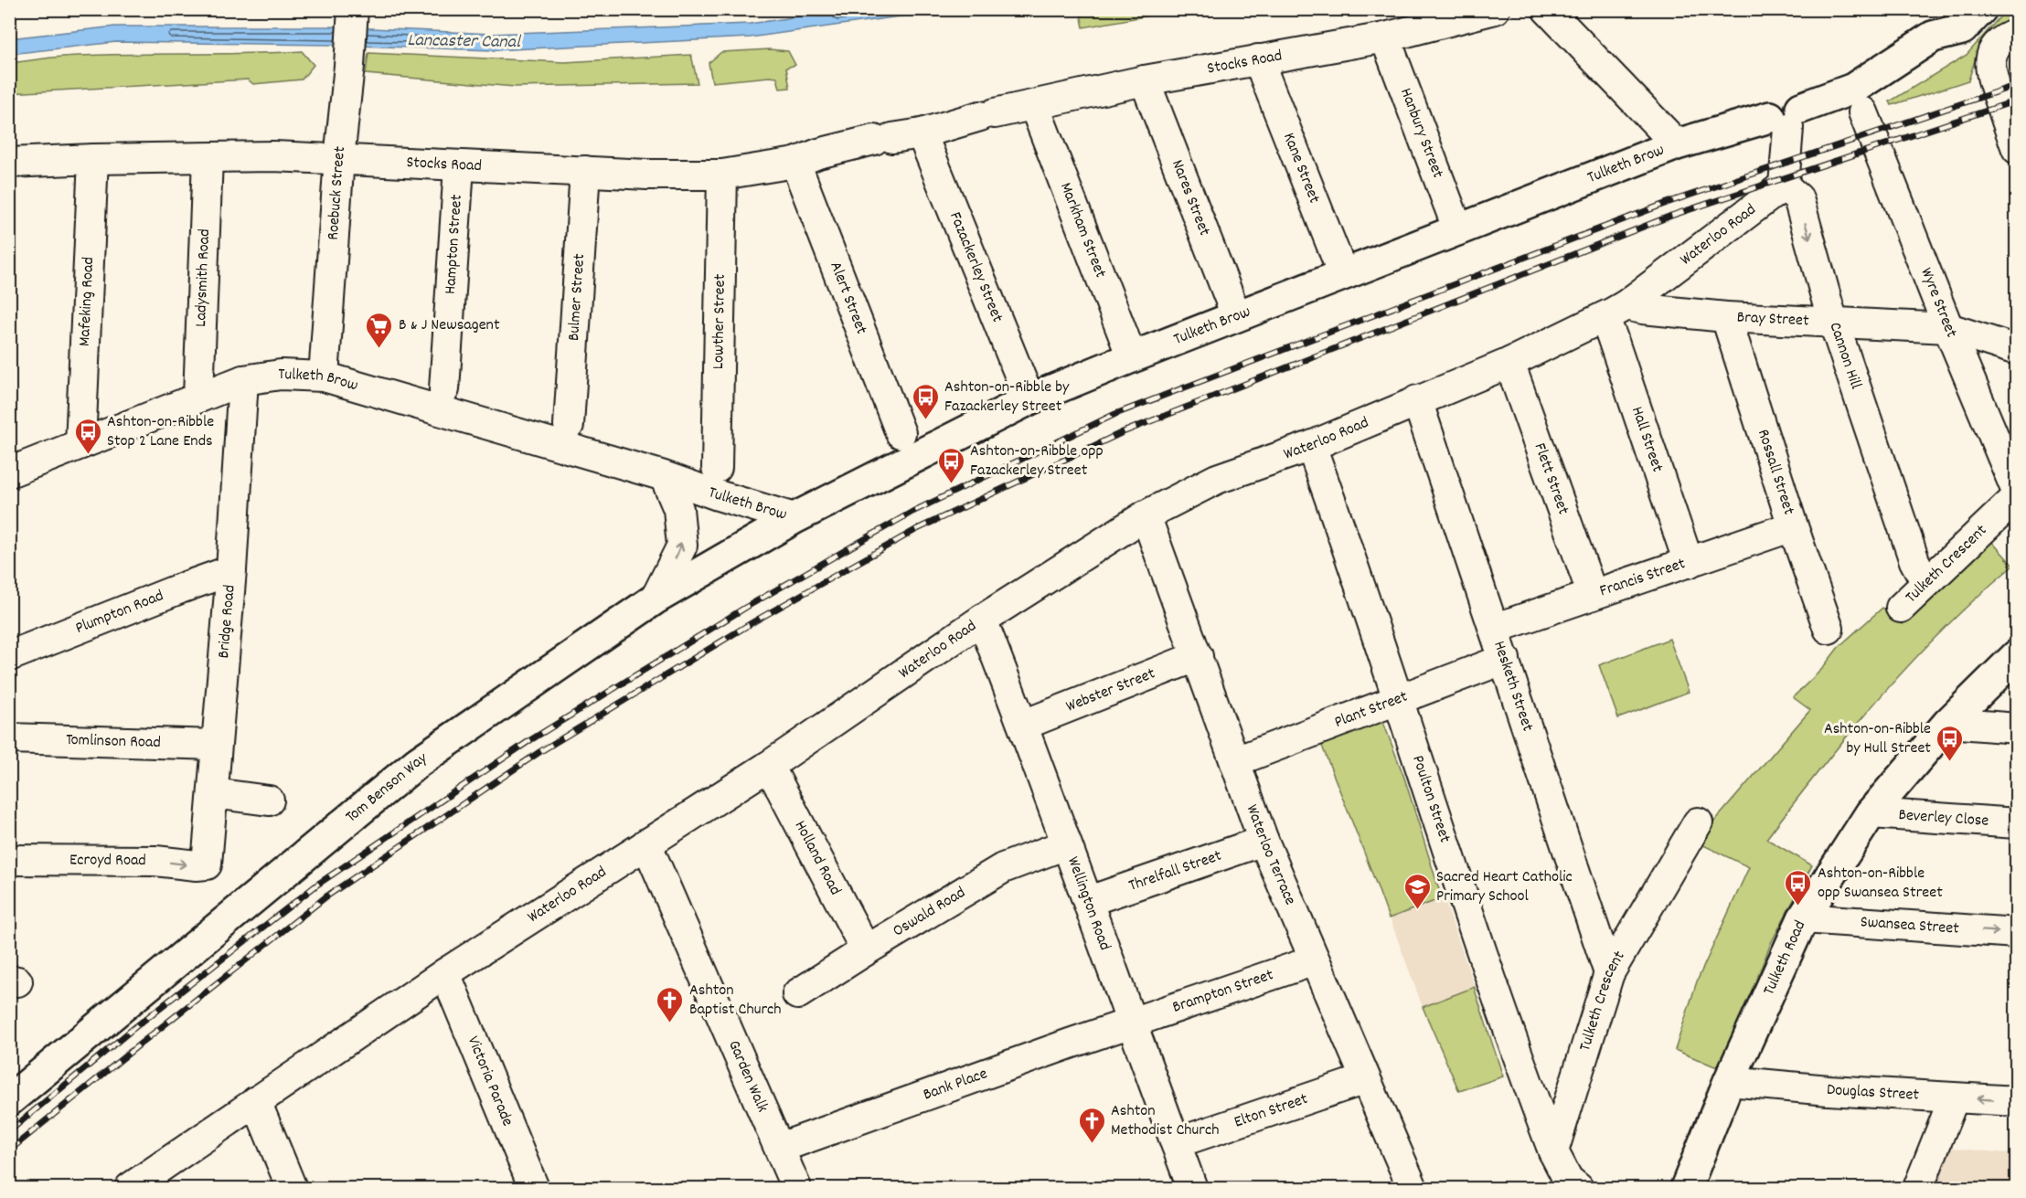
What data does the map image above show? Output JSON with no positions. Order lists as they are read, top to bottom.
{
  "streets": {
    "main road": ["Tulketh Brow", "Tom Benson Way", "Tulketh Road"],
    "street": [
      "Stocks Road",
      "Hanbury Street",
      "Kane Street",
      "Roebuck Street",
      "Nares Street",
      "Markham Street",
      "Waterloo Road",
      "Hampton Street",
      "Fazackerley Street",
      "Ladysmith Road",
      "Bulmer Street",
      "Alert Street",
      "Mafeking Road",
      "Wyre Street",
      "Bray Street",
      "Lowther Street",
      "Cannon Hill",
      "Hall Street",
      "Rossall Street",
      "Flett Street",
      "Tulketh Crescent",
      "Francis Street",
      "Plumpton Road",
      "Bridge Road",
      "Hesketh Street",
      "Webster Street",
      "Plant Street",
      "Tomlinson Road",
      "Poulton Street",
      "Beverley Close",
      "Waterloo Terrace",
      "Holland Road",
      "Ecroyd Road",
      "Threlfall Street",
      "Wellington Road",
      "Oswald Road",
      "Swansea Street",
      "Brampton Street",
      "Garden Walk",
      "Victoria Parade",
      "Bank Place",
      "Douglas Street",
      "Elton Street"
    ]
  },
  "crossings": [
    ["Stocks Road", "Hanbury Street"],
    ["Stocks Road", "Kane Street"],
    ["Stocks Road", "Roebuck Street"],
    ["Stocks Road", "Nares Street"],
    ["Stocks Road", "Markham Street"],
    ["Stocks Road", "Hampton Street"],
    ["Stocks Road", "Fazackerley Street"],
    ["Stocks Road", "Ladysmith Road"],
    ["Stocks Road", "Bulmer Street"],
    ["Stocks Road", "Alert Street"],
    ["Stocks Road", "Mafeking Road"],
    ["Stocks Road", "Lowther Street"],
    ["Hanbury Street", "Tulketh Brow"],
    ["Tulketh Brow", "Kane Street"],
    ["Tulketh Brow", "Roebuck Street"],
    ["Tulketh Brow", "Nares Street"],
    ["Tulketh Brow", "Markham Street"],
    ["Tulketh Brow", "Fazackerley Street"],
    ["Tulketh Brow", "Ladysmith Road"],
    ["Tulketh Brow", "Mafeking Road"],
    ["Tulketh Brow", "Bridge Road"],
    ["Tulketh Brow", "Tom Benson Way"],
    ["Waterloo Road", "Bray Street"],
    ["Waterloo Road", "Cannon Hill"],
    ["Waterloo Road", "Hall Street"],
    ["Waterloo Road", "Flett Street"],
    ["Waterloo Road", "Hesketh Street"],
    ["Waterloo Road", "Poulton Street"],
    ["Waterloo Road", "Waterloo Terrace"],
    ["Waterloo Road", "Holland Road"],
    ["Waterloo Road", "Wellington Road"],
    ["Waterloo Road", "Garden Walk"],
    ["Waterloo Road", "Victoria Parade"],
    ["Wyre Street", "Bray Street"],
    ["Bray Street", "Cannon Hill"],
    ["Bray Street", "Hall Street"],
    ["Bray Street", "Rossall Street"],
    ["Cannon Hill", "Tulketh Crescent"],
    ["Hall Street", "Francis Street"],
    ["Rossall Street", "Francis Street"],
    ["Flett Street", "Francis Street"],
    ["Tulketh Crescent", "Hesketh Street"],
    ["Tulketh Crescent", "Poulton Street"],
    ["Francis Street", "Hesketh Street"],
    ["Plumpton Road", "Bridge Road"],
    ["Bridge Road", "Tomlinson Road"],
    ["Bridge Road", "Ecroyd Road"],
    ["Hesketh Street", "Plant Street"],
    ["Webster Street", "Waterloo Terrace"],
    ["Webster Street", "Wellington Road"],
    ["Plant Street", "Poulton Street"],
    ["Plant Street", "Waterloo Terrace"],
    ["Beverley Close", "Tulketh Road"],
    ["Waterloo Terrace", "Threlfall Street"],
    ["Waterloo Terrace", "Brampton Street"],
    ["Waterloo Terrace", "Elton Street"],
    ["Holland Road", "Oswald Road"],
    ["Threlfall Street", "Wellington Road"],
    ["Wellington Road", "Oswald Road"],
    ["Wellington Road", "Brampton Street"],
    ["Wellington Road", "Bank Place"],
    ["Wellington Road", "Elton Street"],
    ["Swansea Street", "Tulketh Road"],
    ["Tulketh Road", "Douglas Street"],
    ["Brampton Street", "Bank Place"],
    ["Garden Walk", "Bank Place"]
  ],
  "one_way": ["Ecroyd Road"],
  "water": ["Lancaster Canal"],
  "places": {
    "supermarket": ["B & J Newsagent"],
    "bus stop": [
      "Ashton-on-Ribble by Fazackerley Street",
      "Ashton-on-Ribble Stop 2 Lane Ends",
      "Ashton-on-Ribble opp Fazackerley Street",
      "Ashton-on-Ribble by Hull Street",
      "Ashton-on-Ribble opp Swansea Street"
    ],
    "school or university": ["Sacred Heart Catholic Primary School"],
    "church": ["Ashton Baptist Church", "Ashton Methodist Church"]
  }
}
